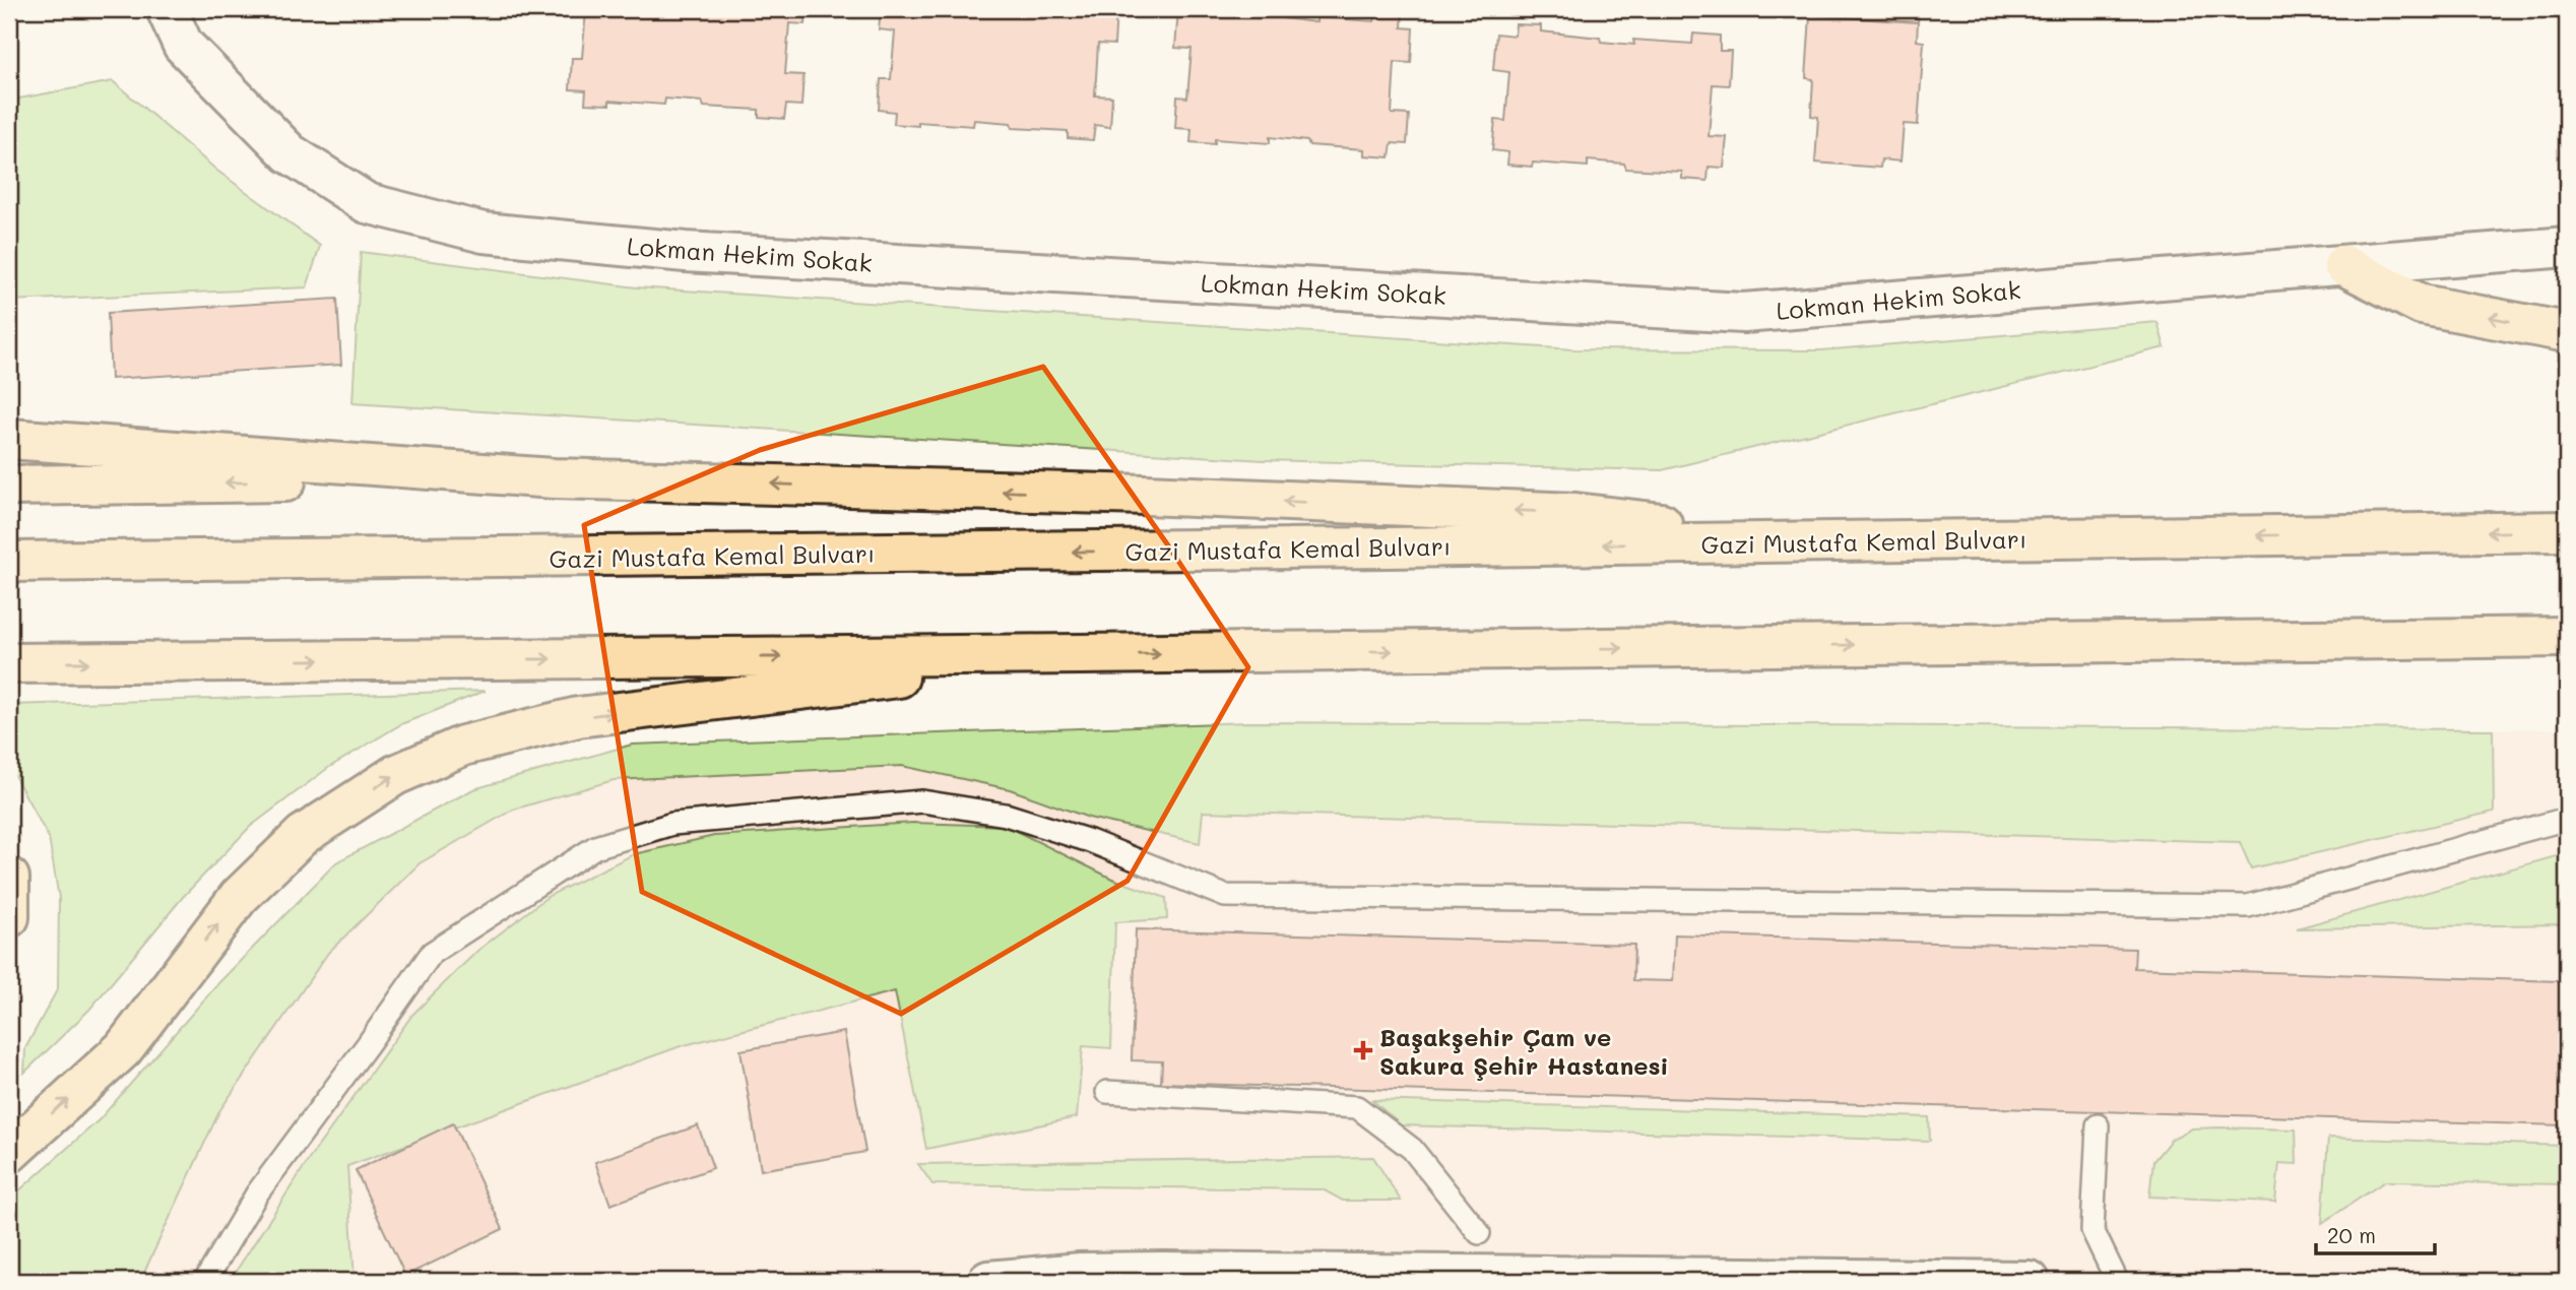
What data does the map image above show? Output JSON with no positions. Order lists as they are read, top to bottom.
{
  "streets": {
    "highway": ["Gazi Mustafa Kemal Bulvarı"],
    "street": ["Lokman Hekim Sokak"]
  },
  "places": {
    "health": ["Başakşehir Çam ve Sakura Şehir Hastanesi"]
  },
  "scale_bar": "20 m"
}
